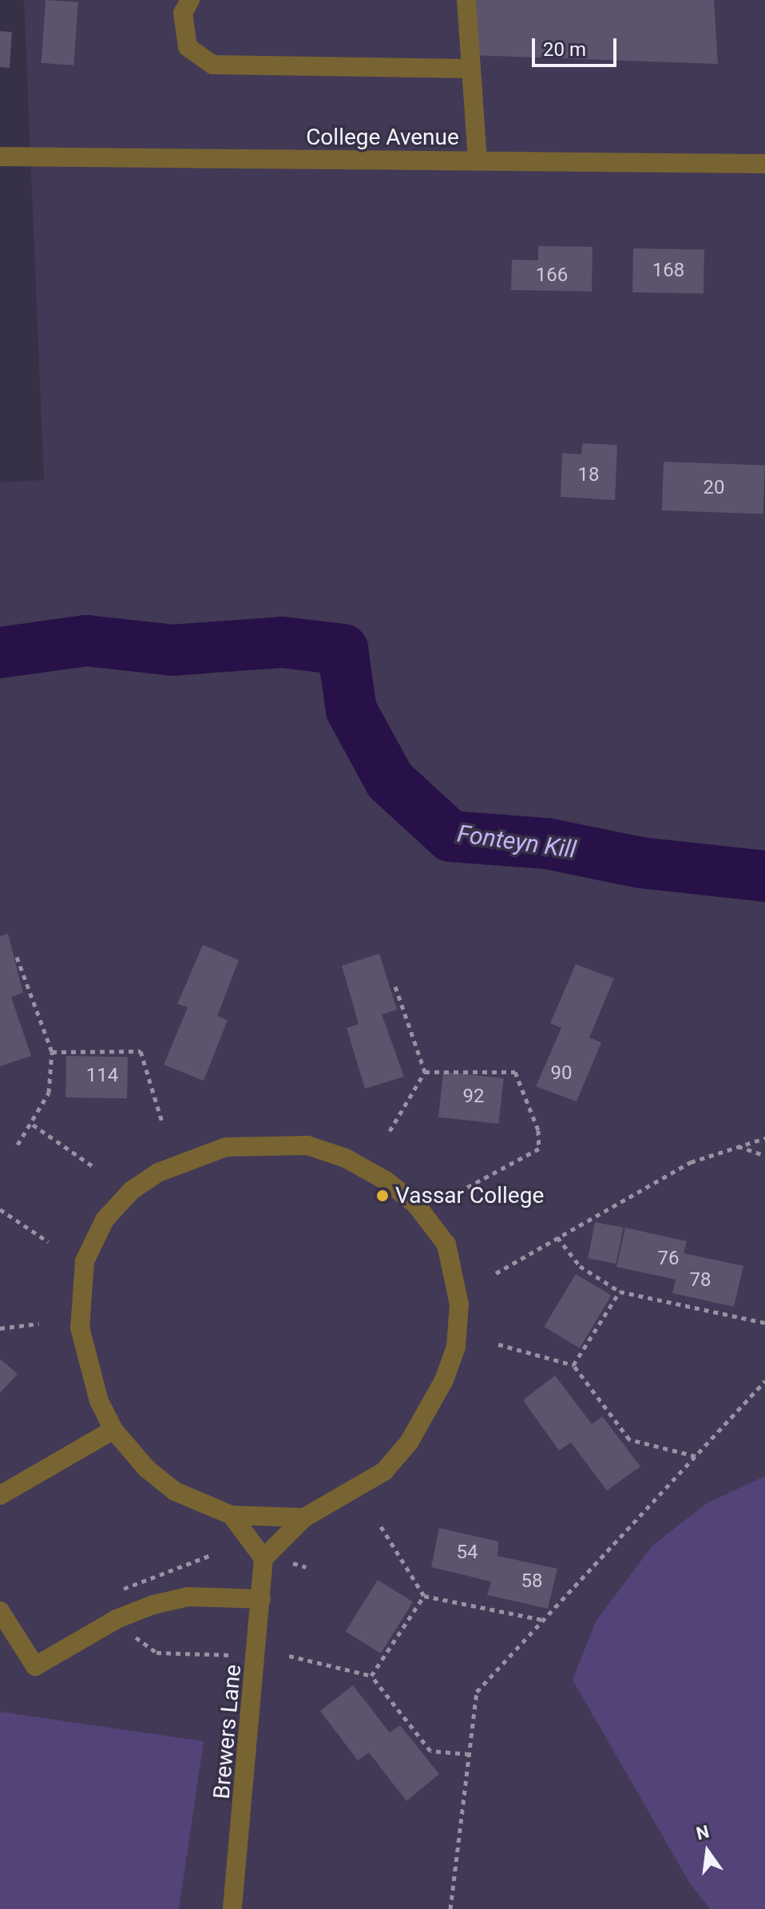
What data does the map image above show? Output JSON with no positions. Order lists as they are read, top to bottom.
{
  "streets": {
    "street": ["College Avenue", "Brewers Lane"]
  },
  "water": ["Fonteyn Kill"],
  "places": ["Vassar College"],
  "house_numbers": [
    "168",
    "166",
    "18",
    "20",
    "90",
    "114",
    "92",
    "76",
    "78",
    "54",
    "58"
  ],
  "scale_bar": "20 m",
  "north": "top"
}
